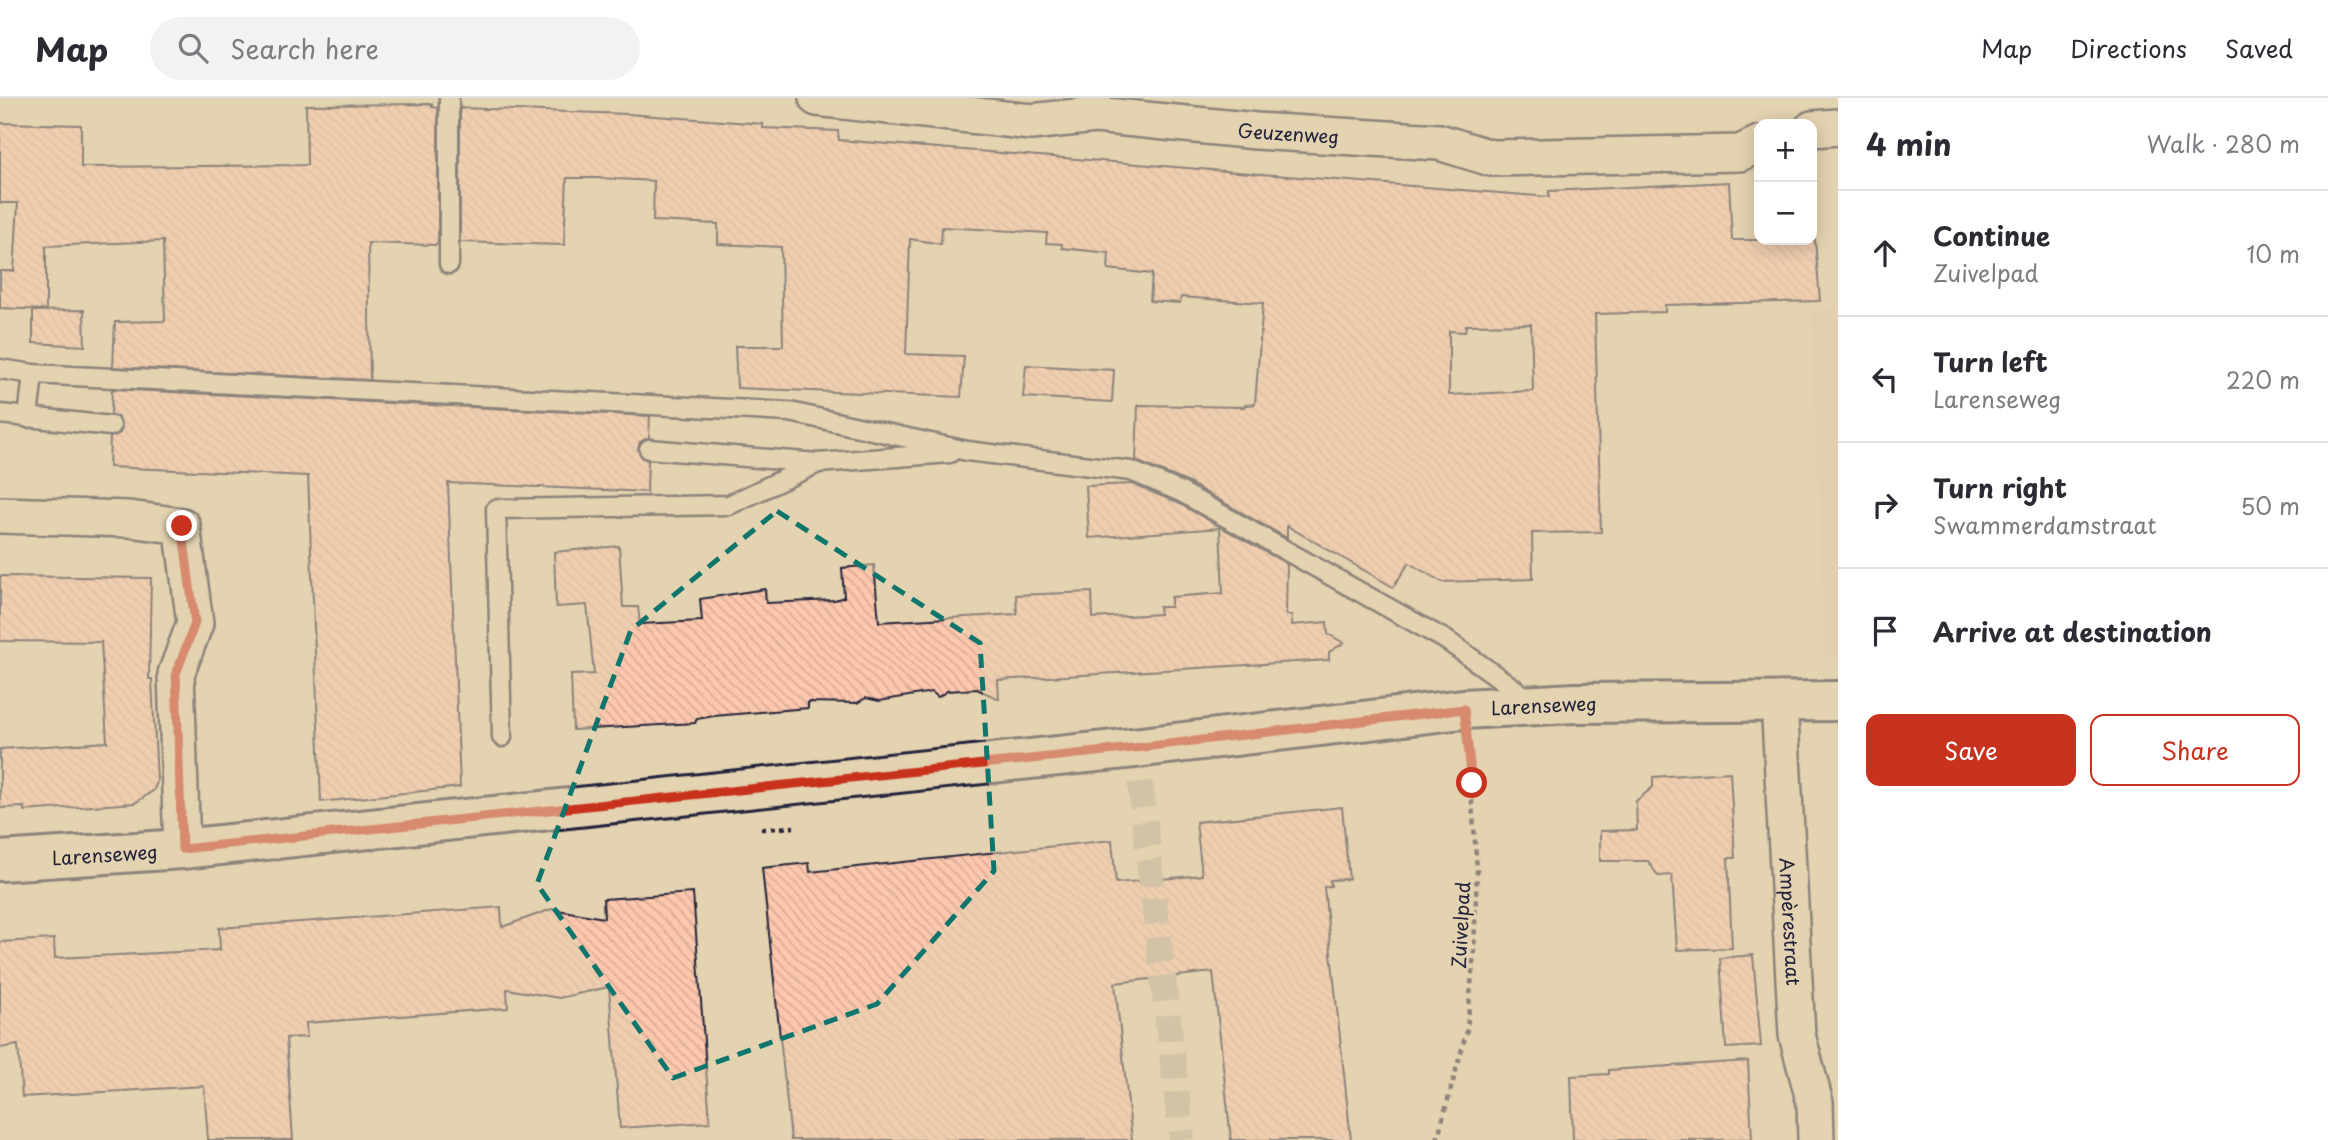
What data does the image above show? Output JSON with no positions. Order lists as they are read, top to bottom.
{
  "streets": {
    "street": ["Geuzenweg", "Larenseweg", "Ampèrestraat"],
    "path": ["Zuivelpad"]
  },
  "crossings": [
    ["Larenseweg", "Ampèrestraat"],
    ["Larenseweg", "Zuivelpad"]
  ],
  "page": {
    "header": "Map",
    "search": "Search here",
    "nav": ["Map", "Directions", "Saved"],
    "heading": ["4 min", "Walk · 280 m"],
    "map_buttons": ["+", "−"],
    "list": [
      ["Continue", "Zuivelpad", "10 m"],
      ["Turn left", "Larenseweg", "220 m"],
      ["Turn right", "Swammerdamstraat", "50 m"],
      "Arrive at destination"
    ],
    "buttons": ["Save", "Share"]
  }
}
